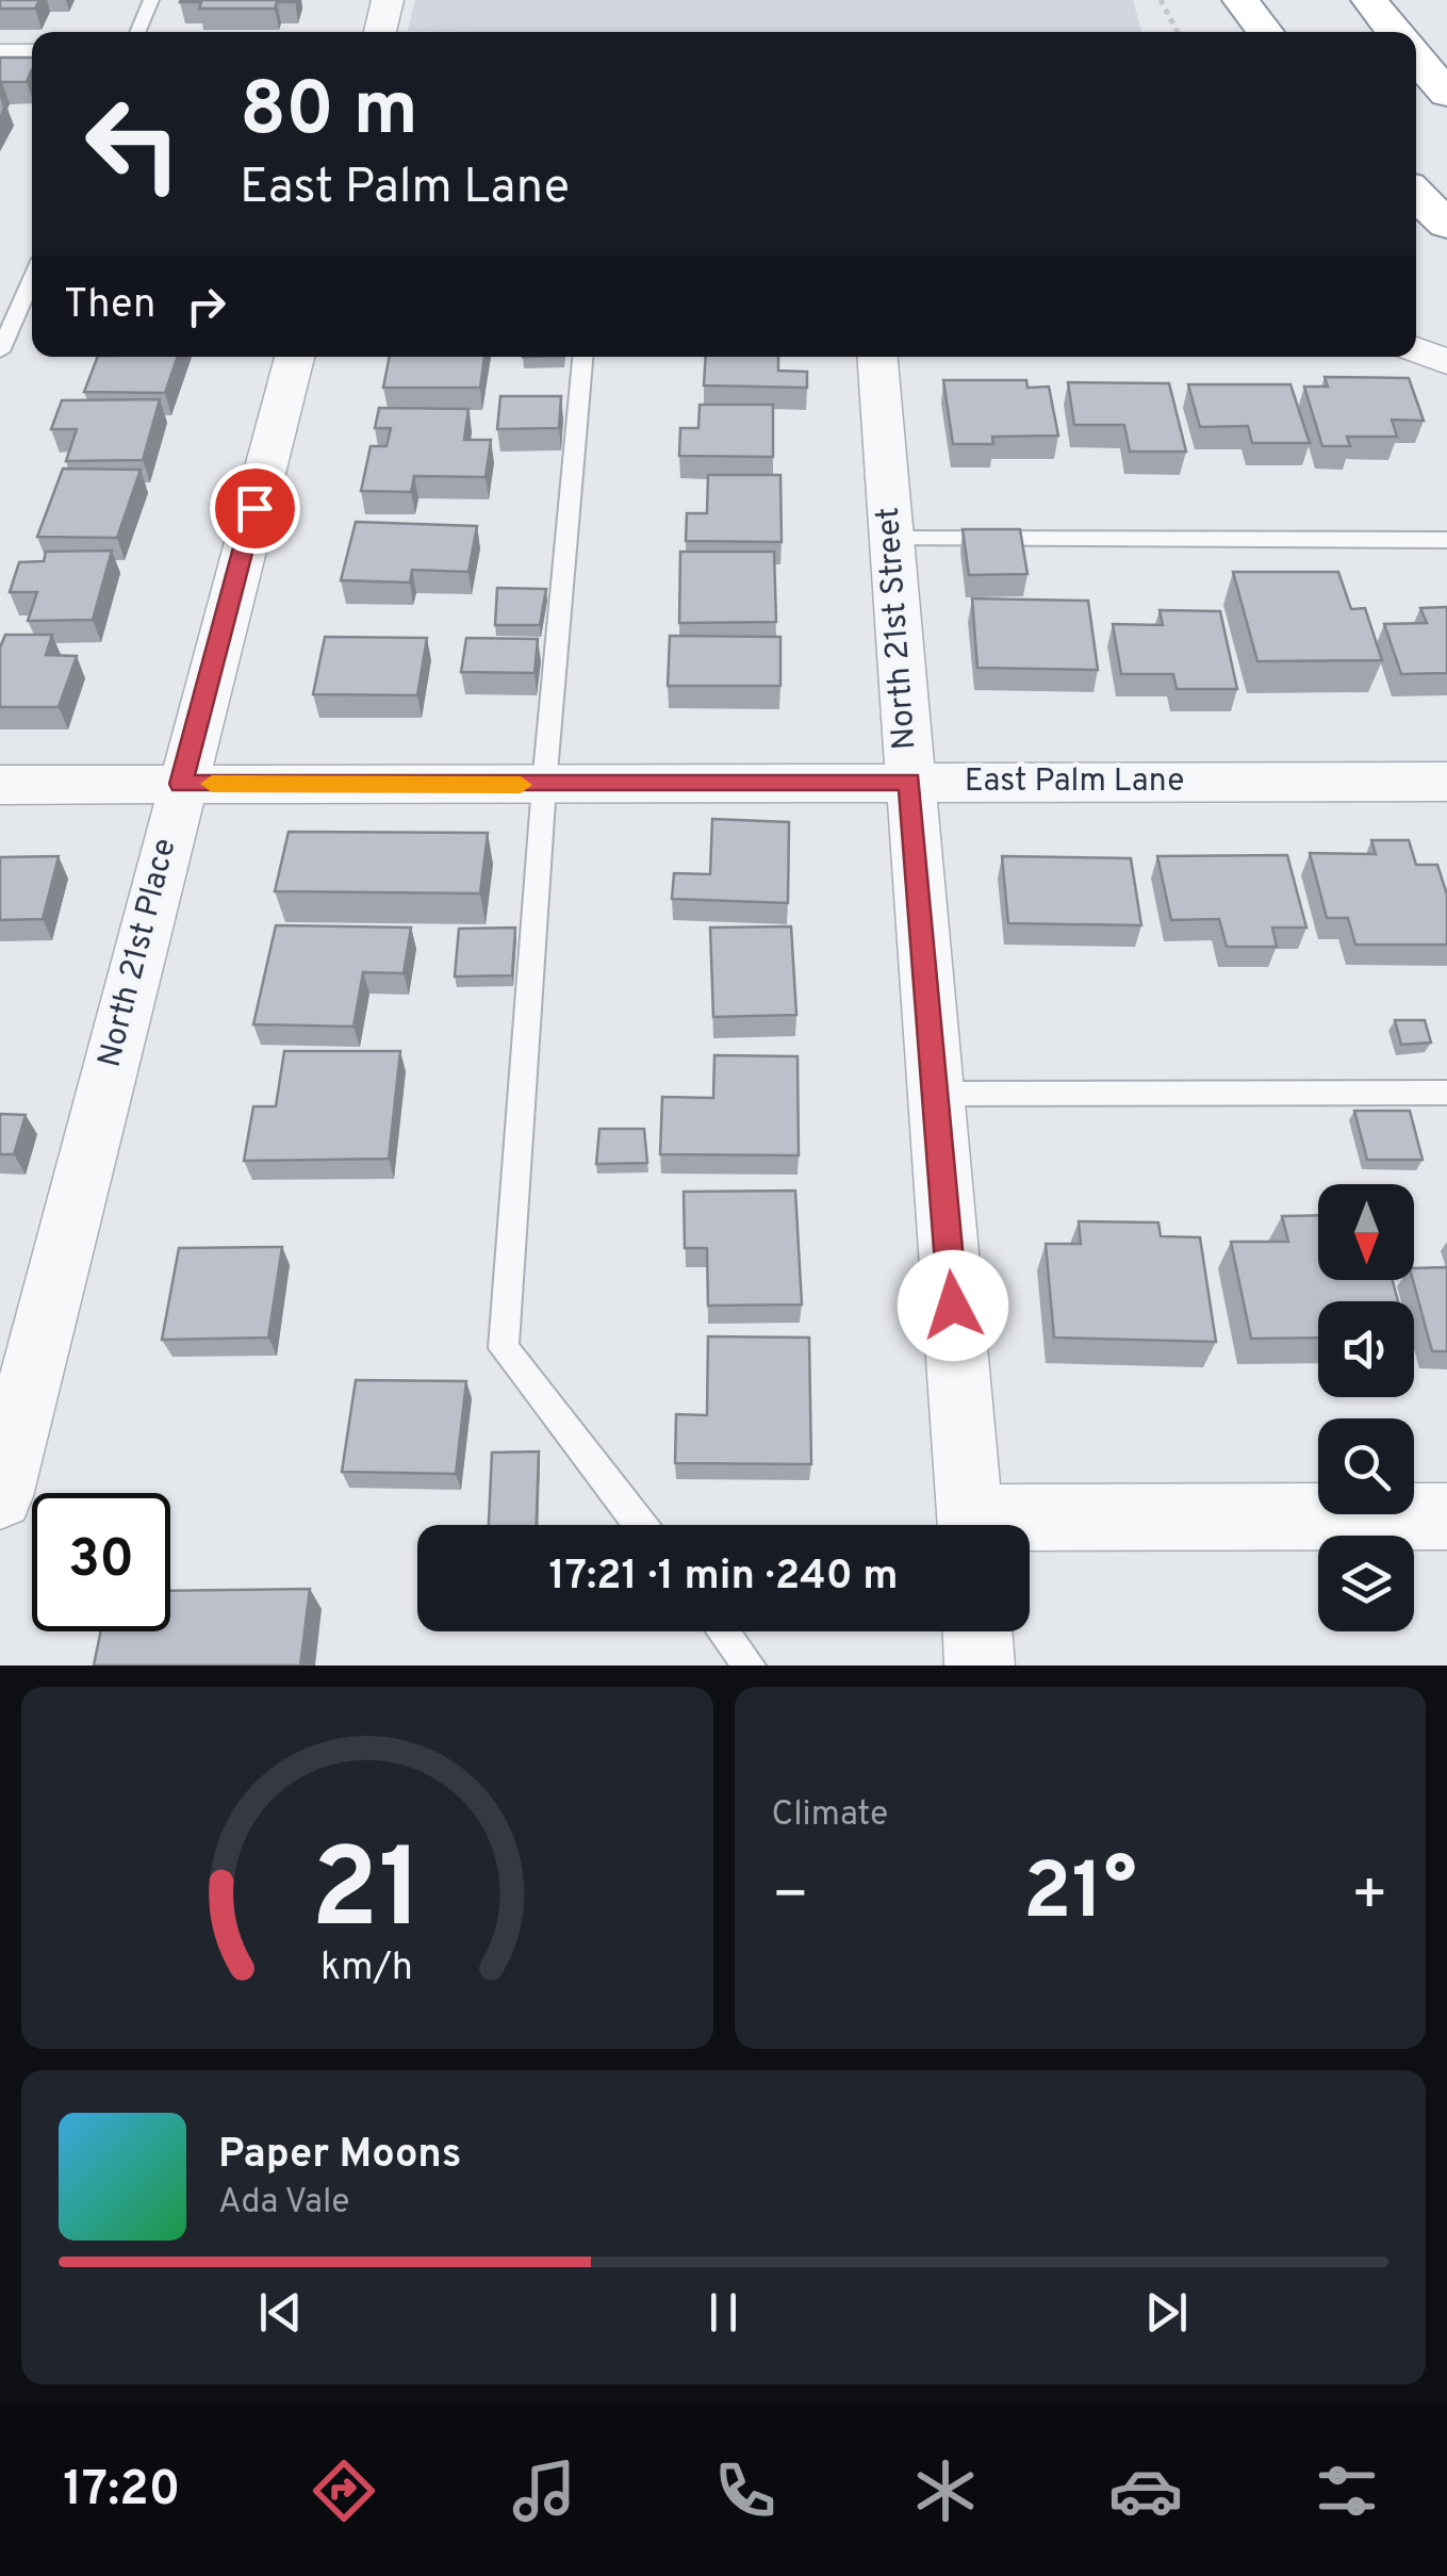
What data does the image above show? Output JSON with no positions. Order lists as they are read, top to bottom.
{
  "streets": {
    "street": ["North 21st Street", "East Palm Lane", "North 21st Place"]
  },
  "crossings": [
    ["North 21st Street", "East Palm Lane"],
    ["East Palm Lane", "North 21st Place"]
  ],
  "north": "bottom",
  "page": {
    "turn": ["80 m", "East Palm Lane"],
    "then": "Then",
    "limit": "30",
    "trip": "17:21 · 1 min · 240 m",
    "tile": "Climate",
    "heat": ["−", "21°", "+"],
    "song": ["Paper Moons", "Ada Vale"],
    "tabs": "17:20",
    "gauge": ["21", "km/h"]
  }
}
